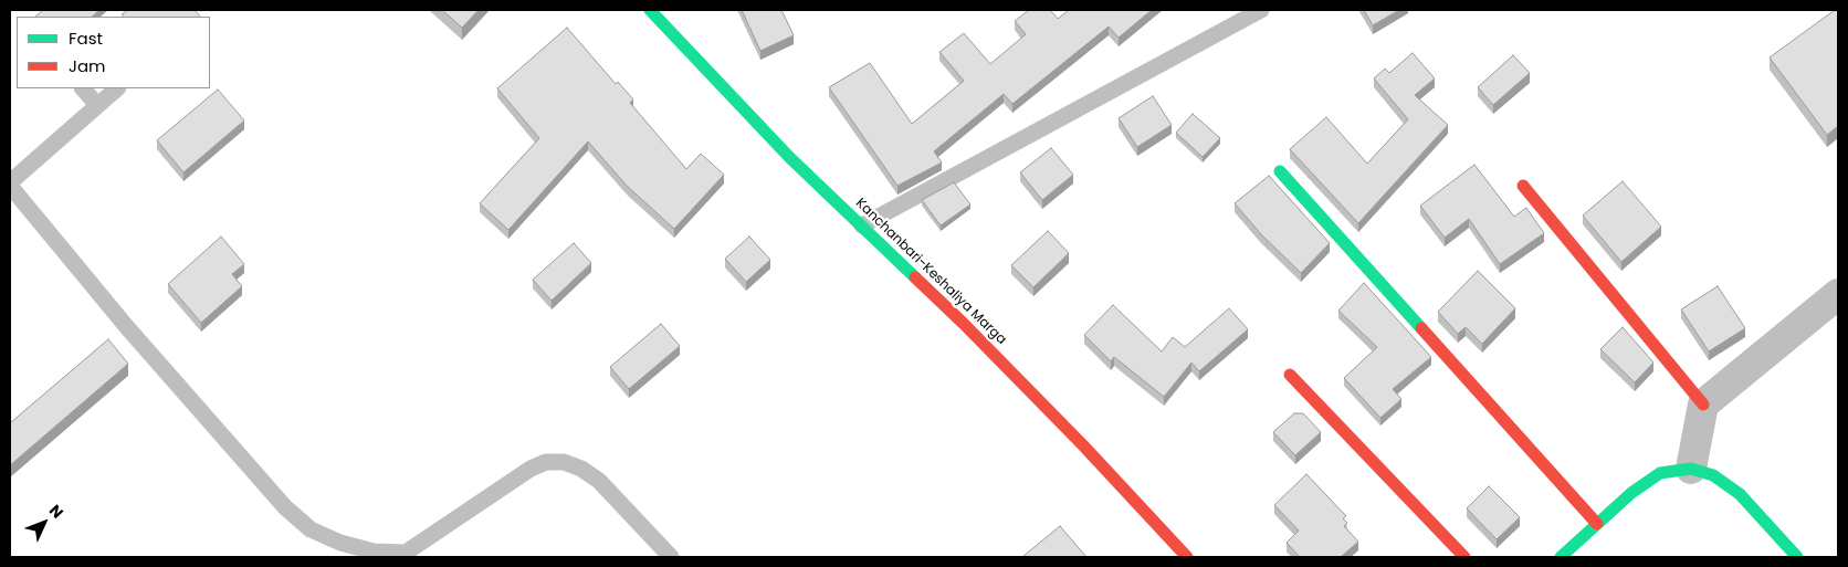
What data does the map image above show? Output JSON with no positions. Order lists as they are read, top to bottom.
{
  "streets": {
    "street": ["Kanchanbari-Keshaliya Marga"]
  },
  "legend": ["Fast", "Jam"],
  "north": "top right"
}
